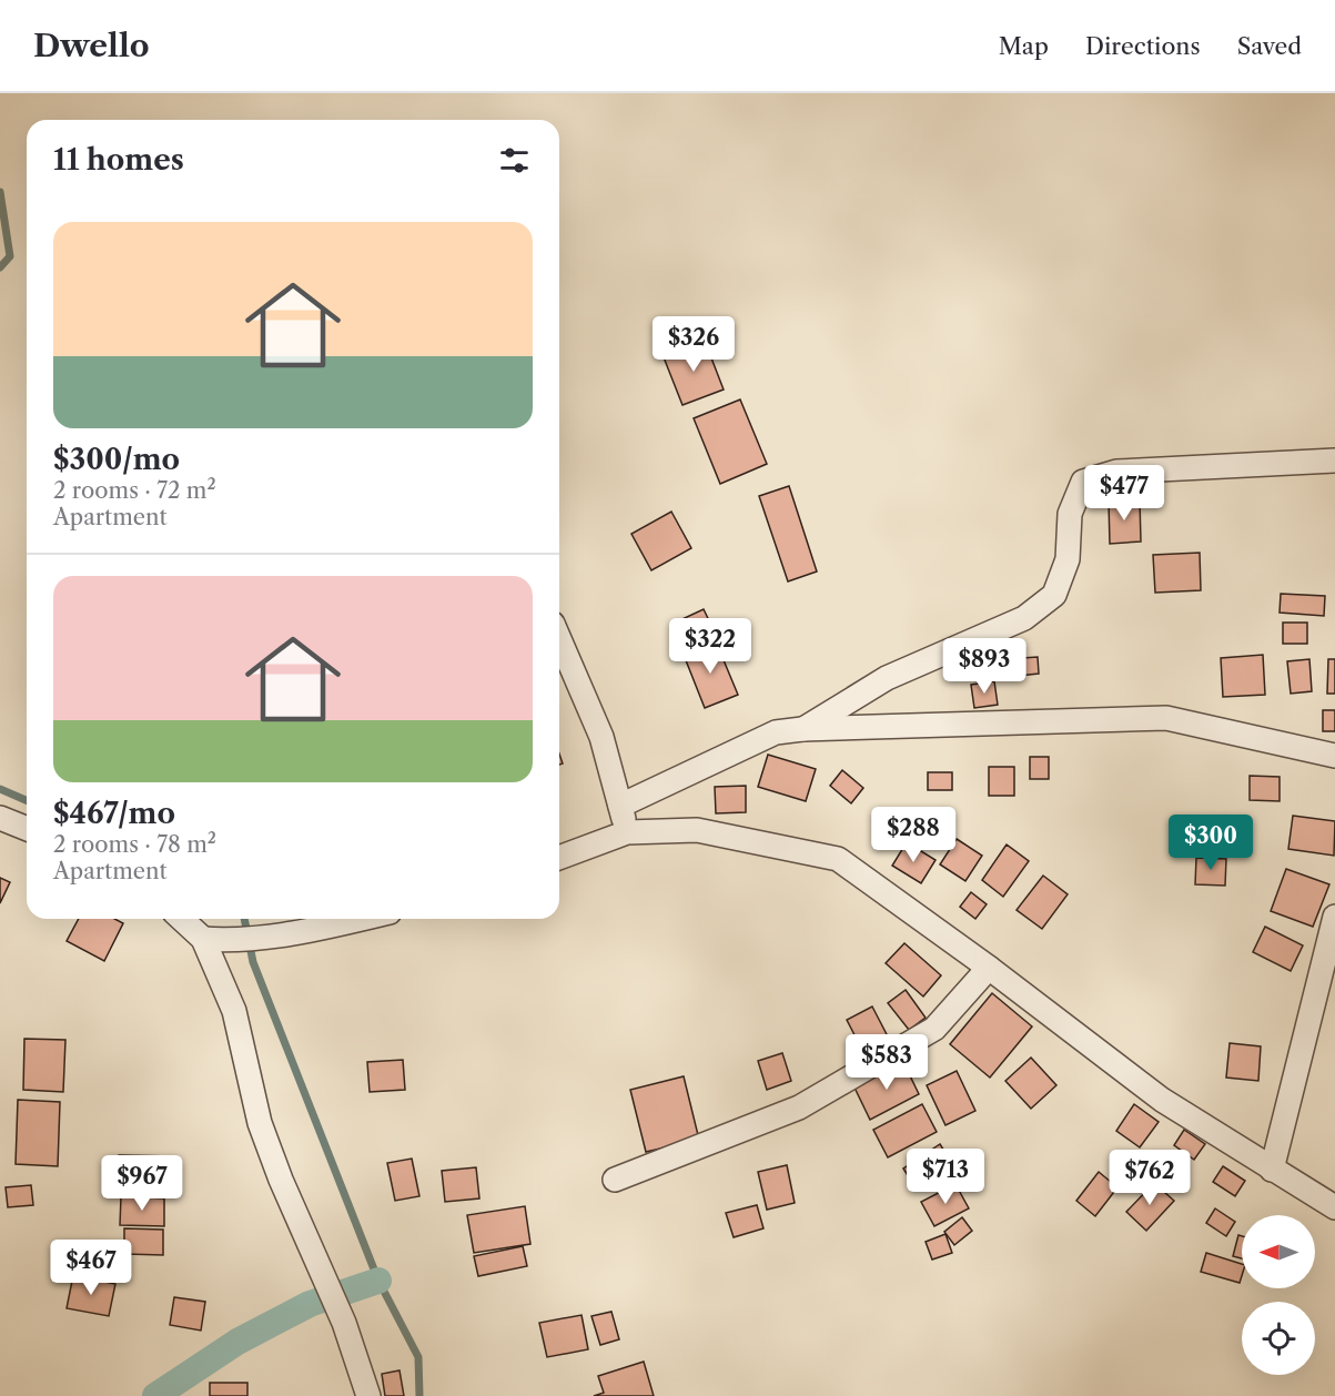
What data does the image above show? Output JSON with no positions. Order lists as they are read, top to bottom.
{
  "north": "left",
  "page": {
    "header": "Dwello",
    "nav": ["Map", "Directions", "Saved"],
    "heading": "11 homes",
    "list": [
      {
        "name": "$300/mo",
        "note": "2 rooms · 72 m² · Apartment"
      },
      {
        "name": "$467/mo",
        "note": "2 rooms · 78 m² · Apartment"
      }
    ],
    "price": [
      "$326",
      "$477",
      "$322",
      "$893",
      "$288",
      "$300",
      "$583",
      "$713",
      "$762",
      "$967",
      "$467"
    ]
  }
}
